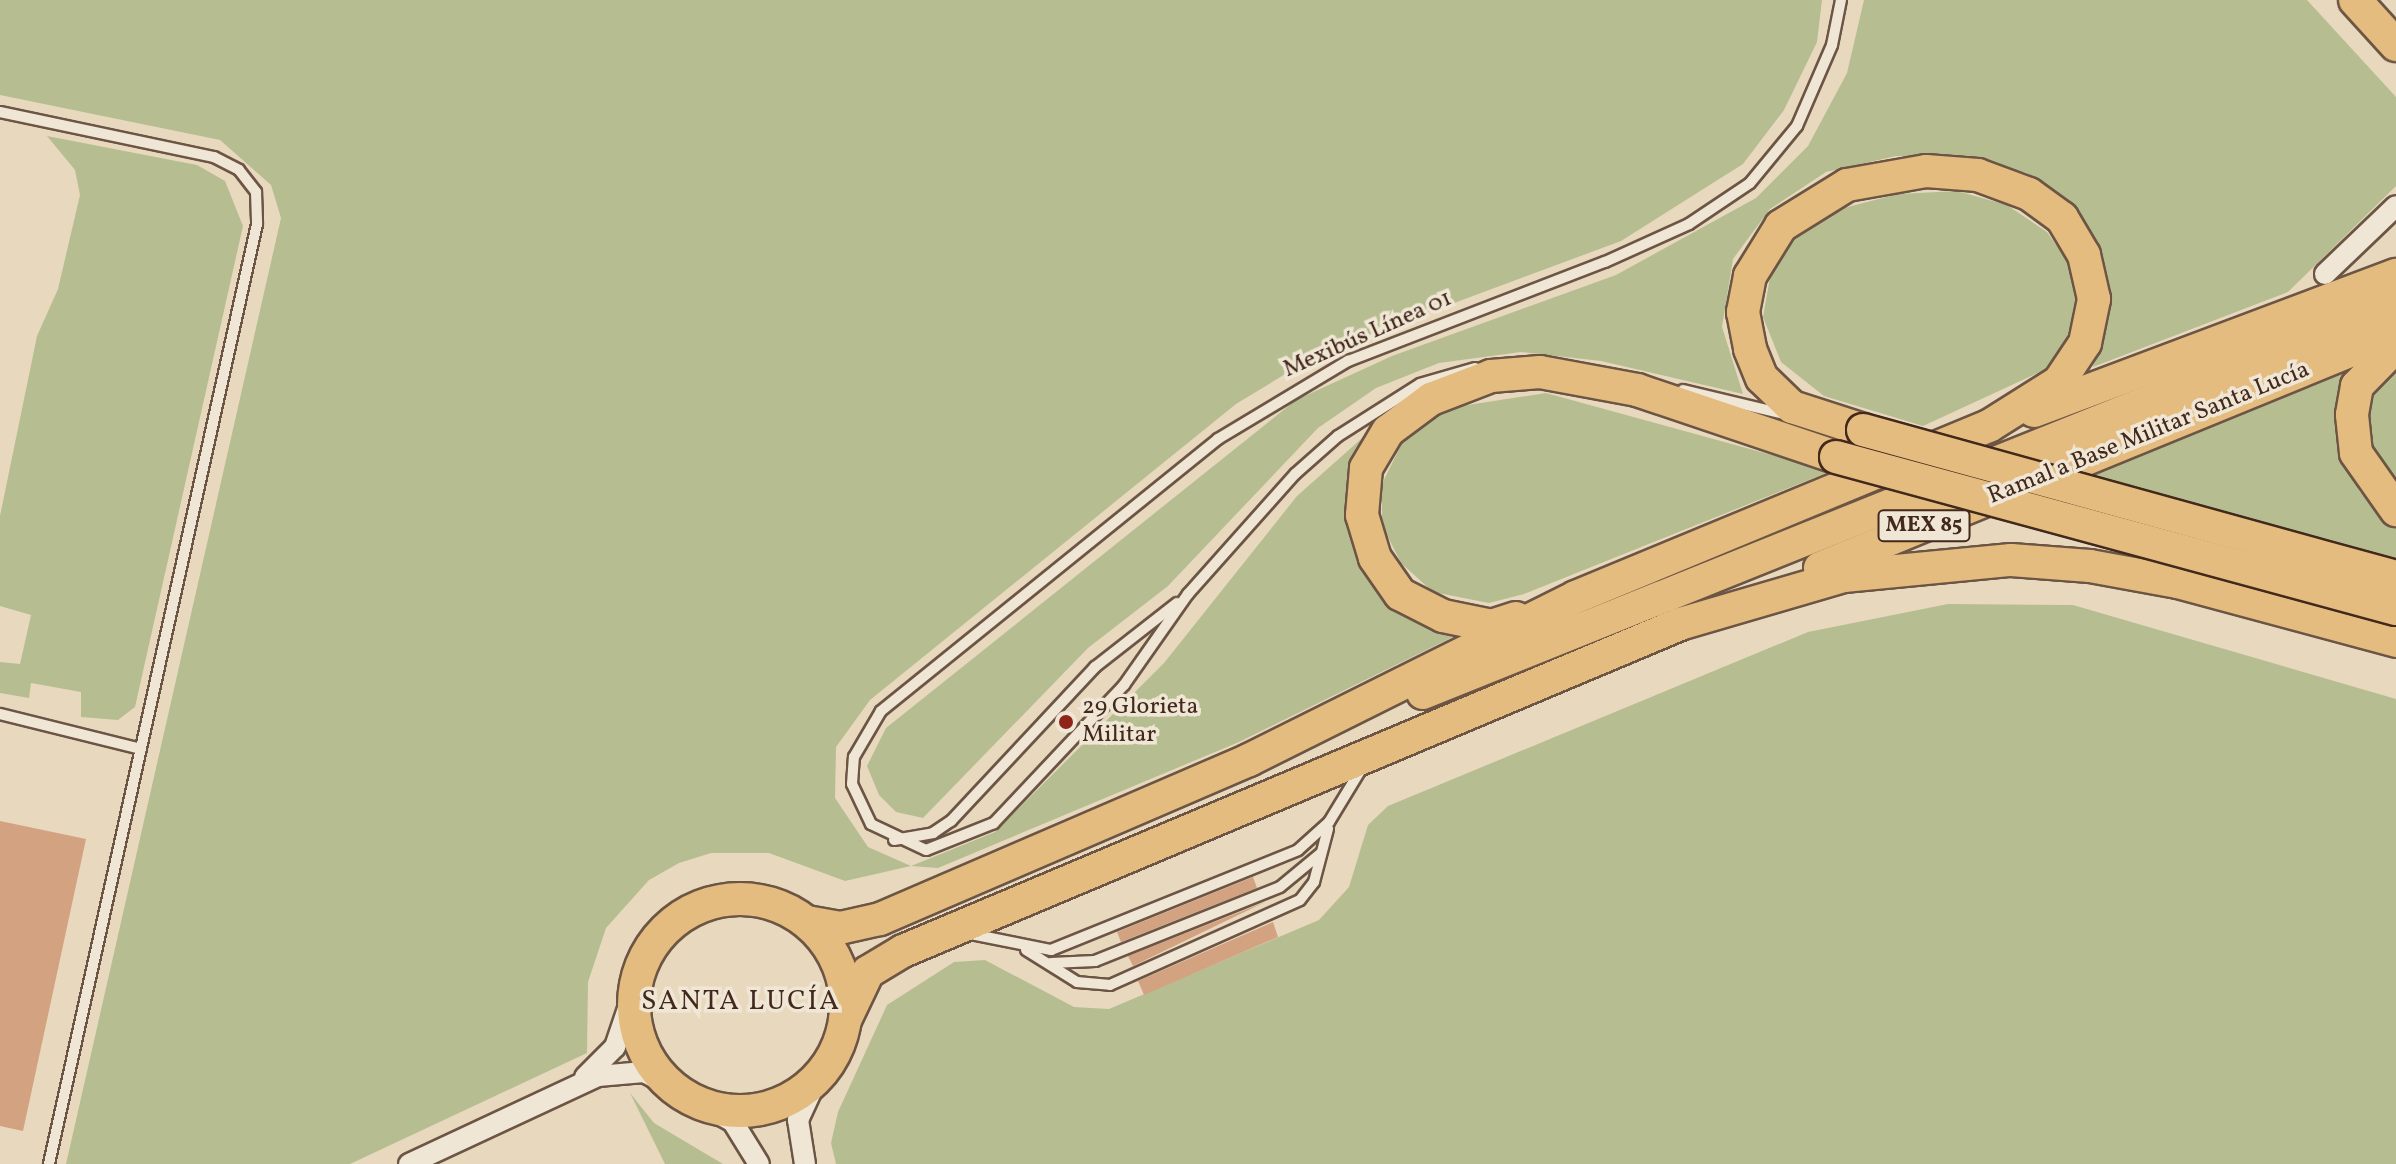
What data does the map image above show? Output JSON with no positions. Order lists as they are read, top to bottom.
{
  "streets": {
    "main road": ["Ramal a Base Militar Santa Lucía", "MEX 85"],
    "lane": ["Mexibús Línea 01"]
  },
  "districts": ["SANTA LUCÍA"],
  "places": ["29 Glorieta Militar"]
}
